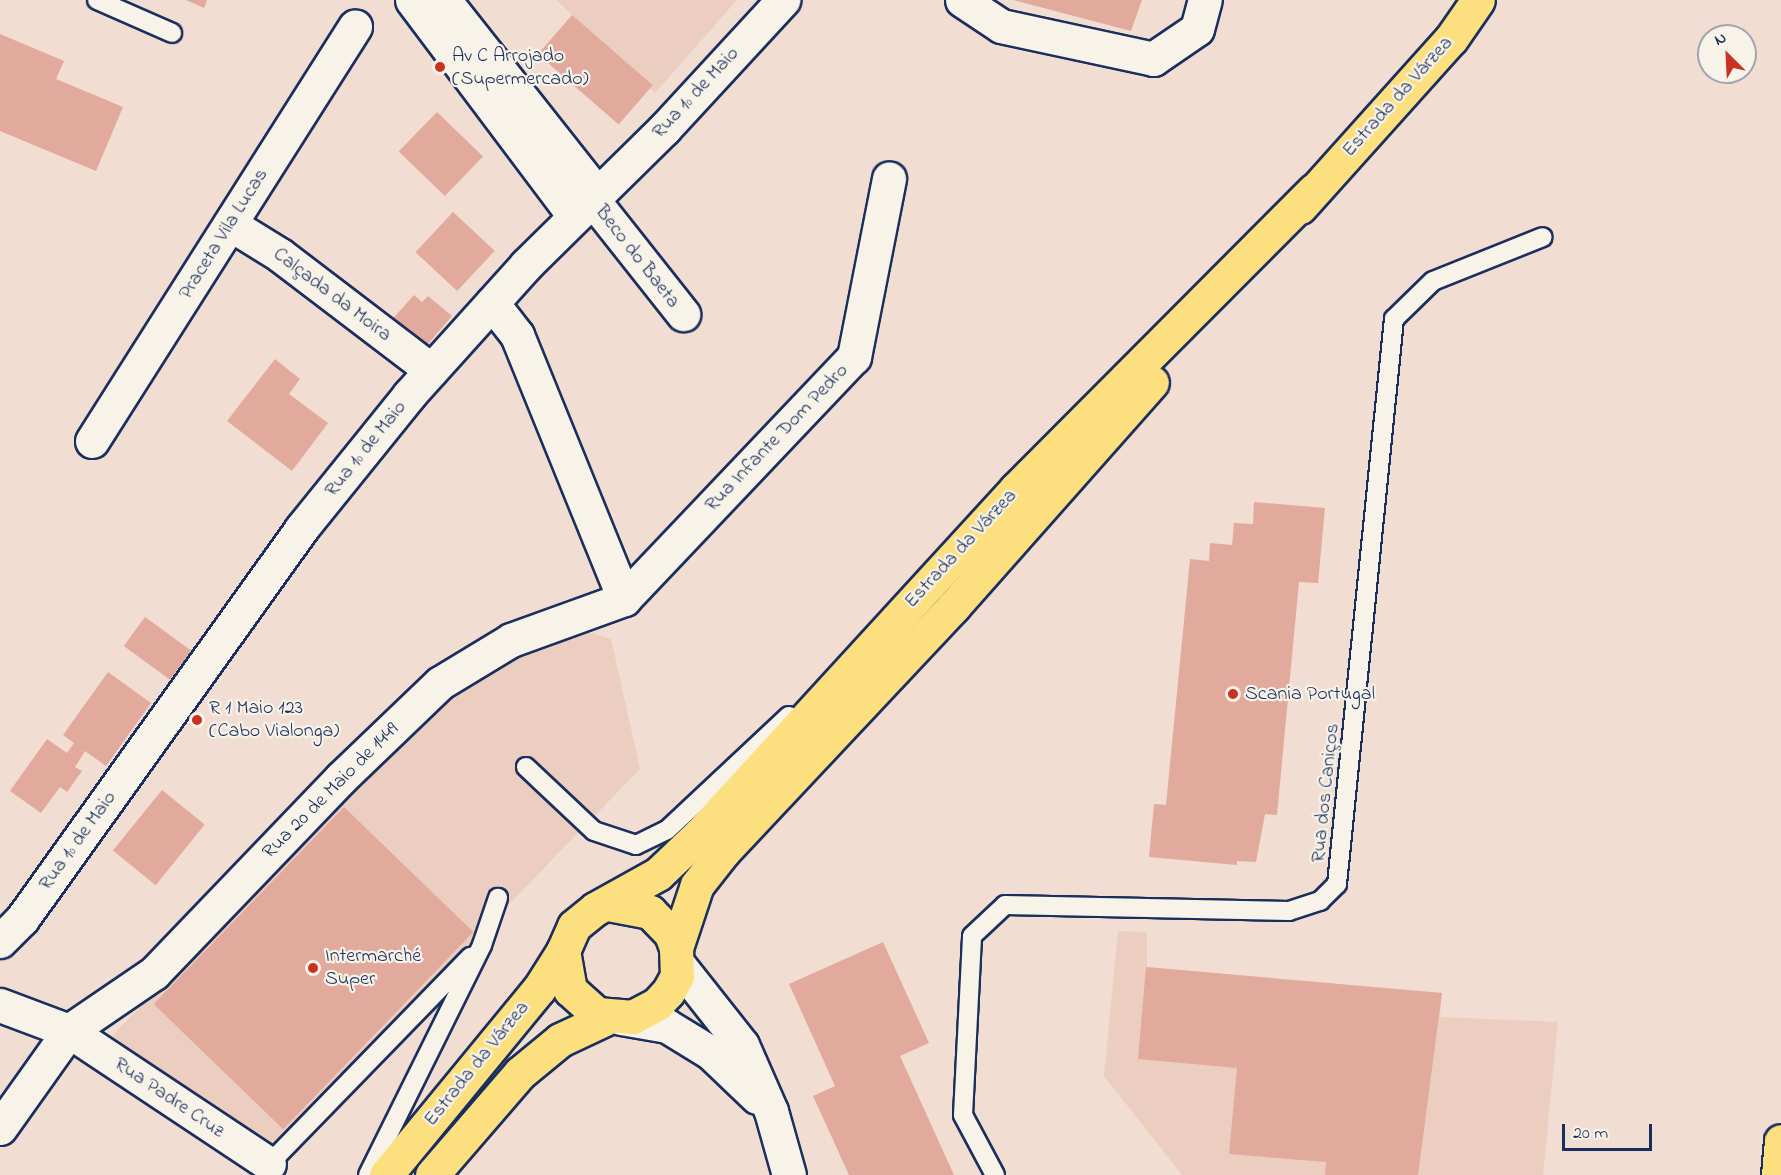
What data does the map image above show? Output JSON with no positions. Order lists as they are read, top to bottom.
{
  "streets": {
    "main road": ["Estrada da Várzea"],
    "street": [
      "Rua 1º de Maio",
      "Praceta Vila Lucas",
      "Beco do Baeta",
      "Calçada da Moira",
      "Rua Infante Dom Pedro",
      "Rua 20 de Maio de 1449",
      "Rua Padre Cruz"
    ],
    "lane": ["Rua dos Caniços"]
  },
  "crossings": [
    ["Rua 1º de Maio", "Beco do Baeta"],
    ["Rua 1º de Maio", "Calçada da Moira"],
    ["Praceta Vila Lucas", "Calçada da Moira"],
    ["Rua Infante Dom Pedro", "Rua 20 de Maio de 1449"],
    ["Rua 20 de Maio de 1449", "Rua Padre Cruz"]
  ],
  "places": [
    "Av C Arrojado (Supermercado)",
    "Scania Portugal",
    "R 1 Maio 123 (Cabo Vialonga)",
    "Intermarché Super"
  ],
  "scale_bar": "20 m",
  "north": "top left"
}
